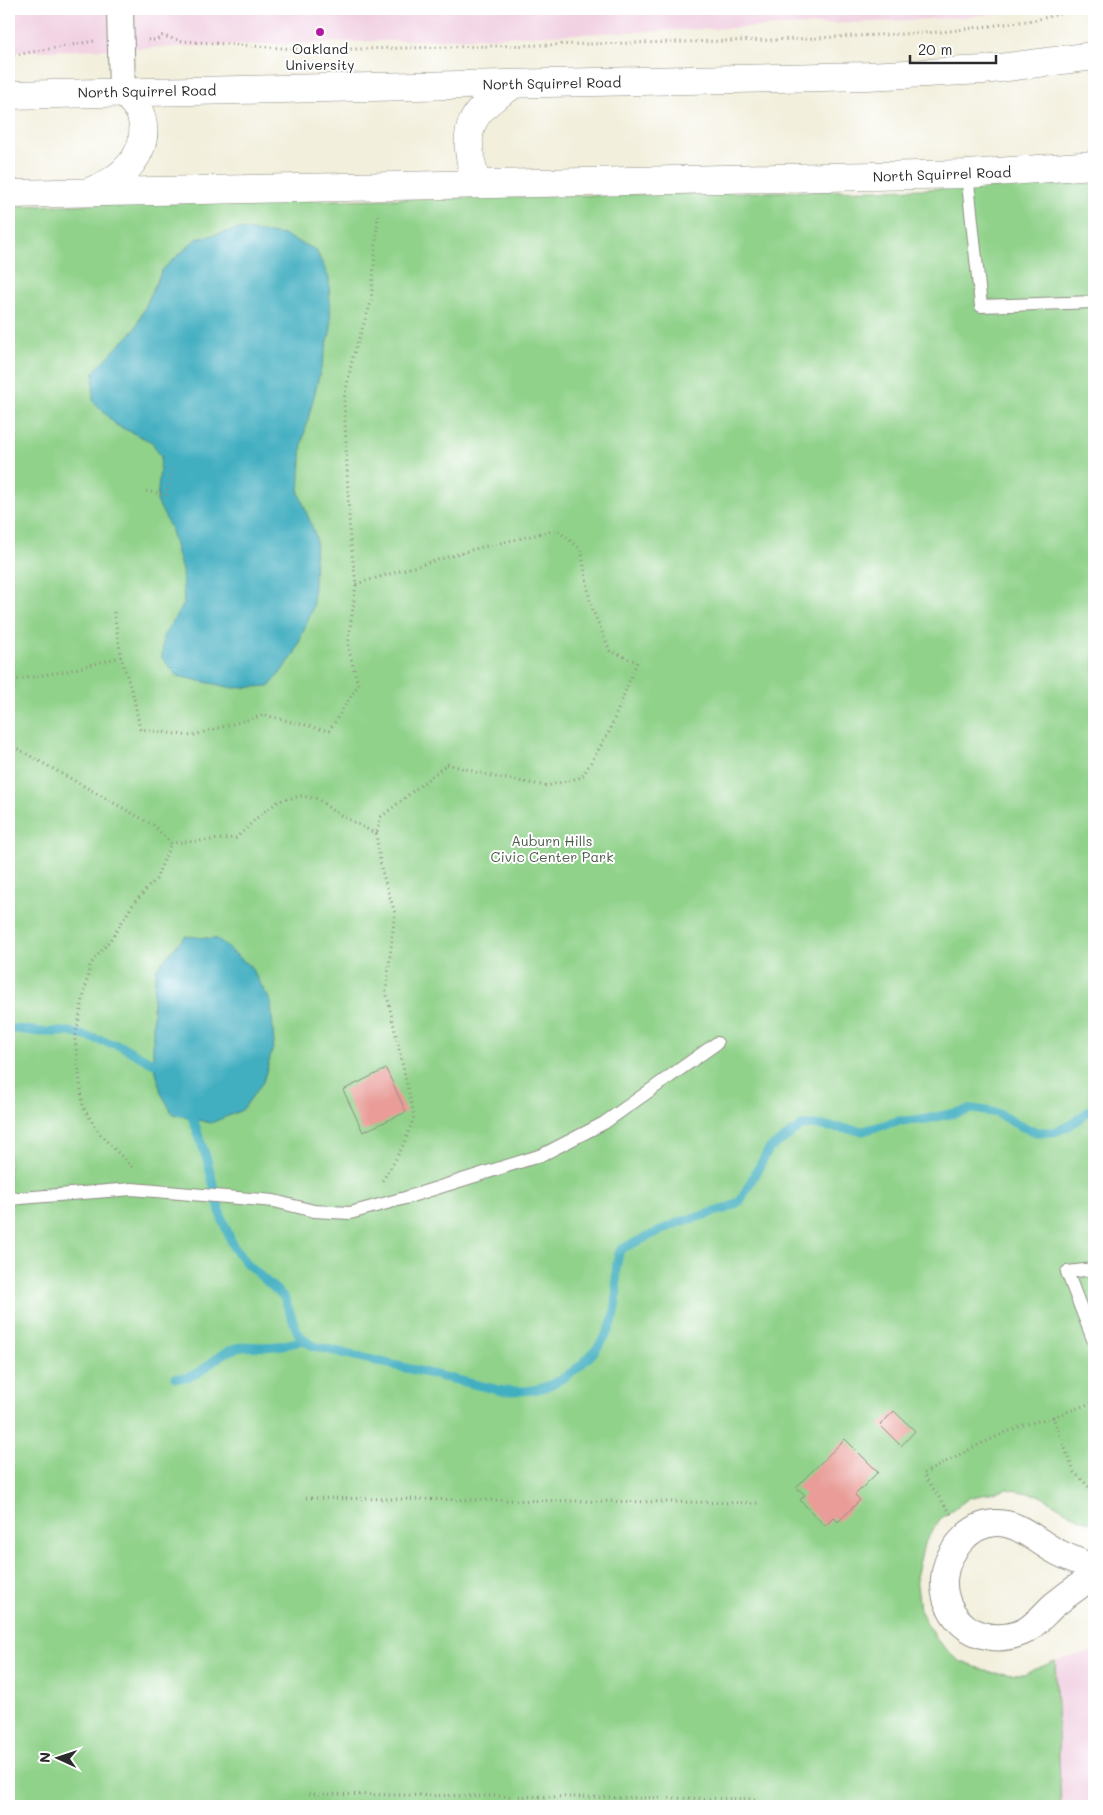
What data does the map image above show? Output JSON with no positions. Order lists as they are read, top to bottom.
{
  "streets": {
    "main road": ["North Squirrel Road"]
  },
  "parks": ["Auburn Hills Civic Center Park"],
  "places": ["Oakland University"],
  "scale_bar": "20 m",
  "north": "left"
}
